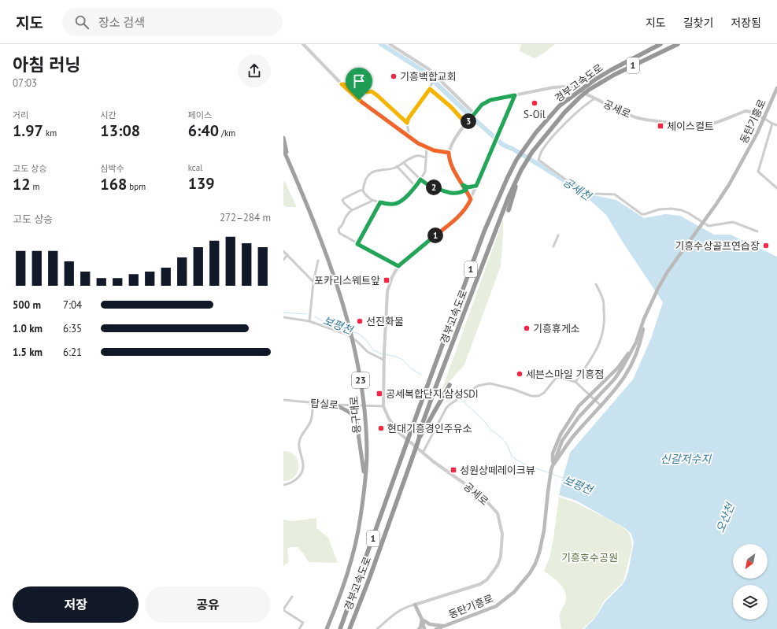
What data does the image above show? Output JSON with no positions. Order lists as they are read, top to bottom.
{
  "streets": {
    "highway": [
      "1",
      "경부고속도로",
      "23",
      "용구대로"
    ],
    "main road": ["동탄기흥로"],
    "street": ["공세로", "탑실로"]
  },
  "crossings": [
    ["공세로", "동탄기흥로"],
    ["공세로", "탑실로"]
  ],
  "water": [
    "공세천",
    "보평천",
    "신갈저수지",
    "오산천"
  ],
  "parks": ["기흥호수공원"],
  "places": {
    "other": [
      "기흥백합교회",
      "S-Oil",
      "기흥수상골프연습장",
      "선진화물",
      "기흥휴게소",
      "세븐스마일 기흥점",
      "현대기흥경인주유소"
    ],
    "transit": [
      "체이스컬트",
      "포카리스웨트앞",
      "공세복합단지.삼성SDI",
      "성원상떼레이크뷰"
    ]
  },
  "north": "bottom left",
  "page": {
    "header": "지도",
    "search": "장소 검색",
    "nav": ["지도", "길찾기", "저장됨"],
    "heading": ["아침 러닝", "07:03"],
    "stats": [
      ["거리", "1.97 km"],
      ["시간", "13:08"],
      ["페이스", "6:40 /km"],
      ["고도 상승", "12 m"],
      ["심박수", "168 bpm"],
      ["kcal", "139"]
    ],
    "pins": ["3", "2", "1"],
    "chart": ["고도 상승", "272–284 m"],
    "list": [
      {
        "name": "500 m",
        "note": "7:04"
      },
      {
        "name": "1.0 km",
        "note": "6:35"
      },
      {
        "name": "1.5 km",
        "note": "6:21"
      }
    ],
    "buttons": ["저장", "공유"]
  }
}
